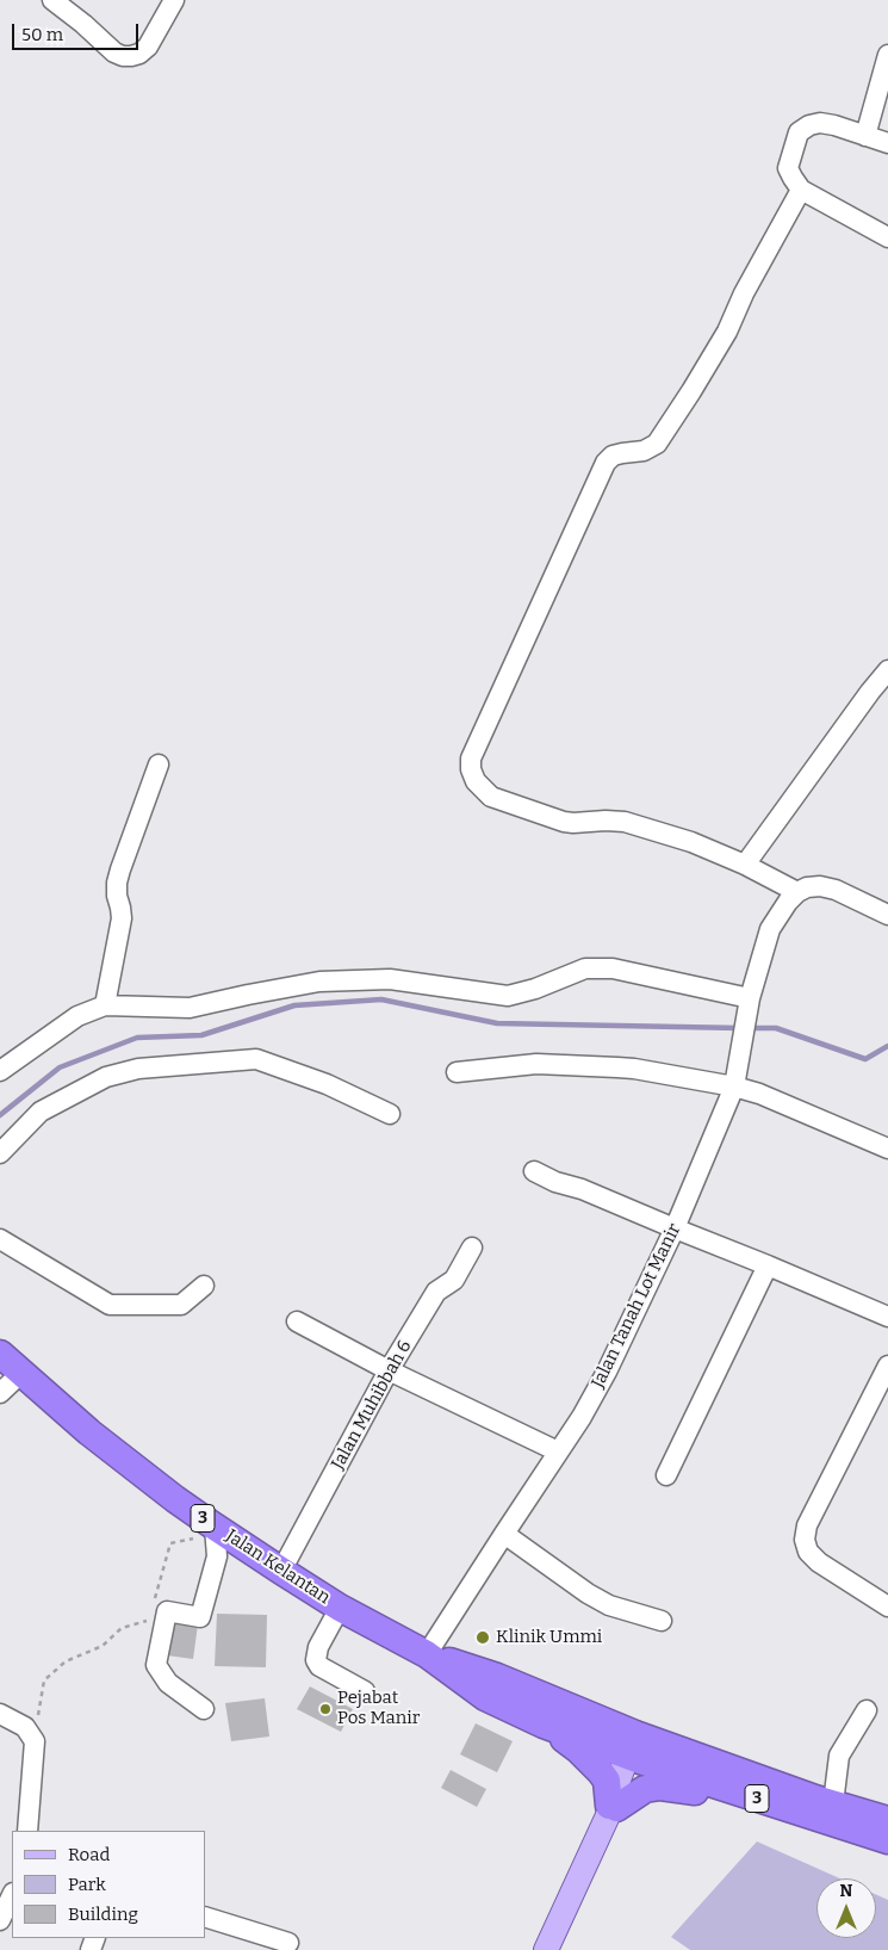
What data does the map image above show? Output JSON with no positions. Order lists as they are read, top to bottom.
{
  "streets": {
    "highway": ["3", "Jalan Kelantan"],
    "street": ["Jalan Tanah Lot Manir", "Jalan Muhibbah 6"]
  },
  "crossings": [
    ["Jalan Tanah Lot Manir", "Jalan Kelantan"],
    ["Jalan Muhibbah 6", "Jalan Kelantan"]
  ],
  "places": ["Klinik Ummi", "Pejabat Pos Manir"],
  "legend": ["Road", "Park", "Building"],
  "scale_bar": "50 m",
  "north": "top"
}
